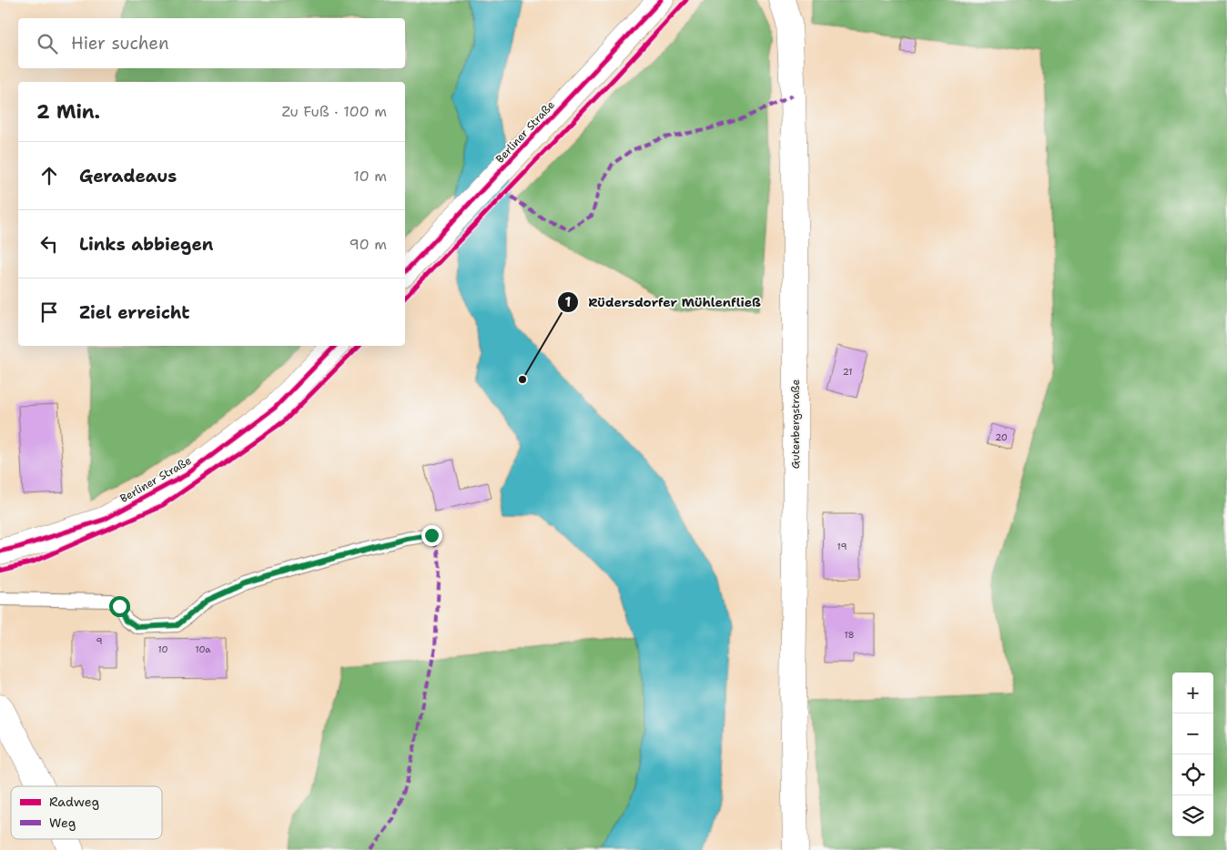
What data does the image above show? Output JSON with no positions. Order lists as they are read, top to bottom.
{
  "streets": {
    "street": ["Berliner Straße", "Gutenbergstraße"]
  },
  "places": ["Rüdersdorfer Mühlenfließ"],
  "house_numbers": [
    "21",
    "20",
    "19",
    "18",
    "9",
    "10",
    "10a"
  ],
  "legend": ["Radweg", "Weg"],
  "page": {
    "search": "Hier suchen",
    "heading": ["2 Min.", "Zu Fuß · 100 m"],
    "list": [
      ["Geradeaus", "10 m"],
      ["Links abbiegen", "90 m"],
      "Ziel erreicht"
    ],
    "map_buttons": ["+", "−"]
  }
}
